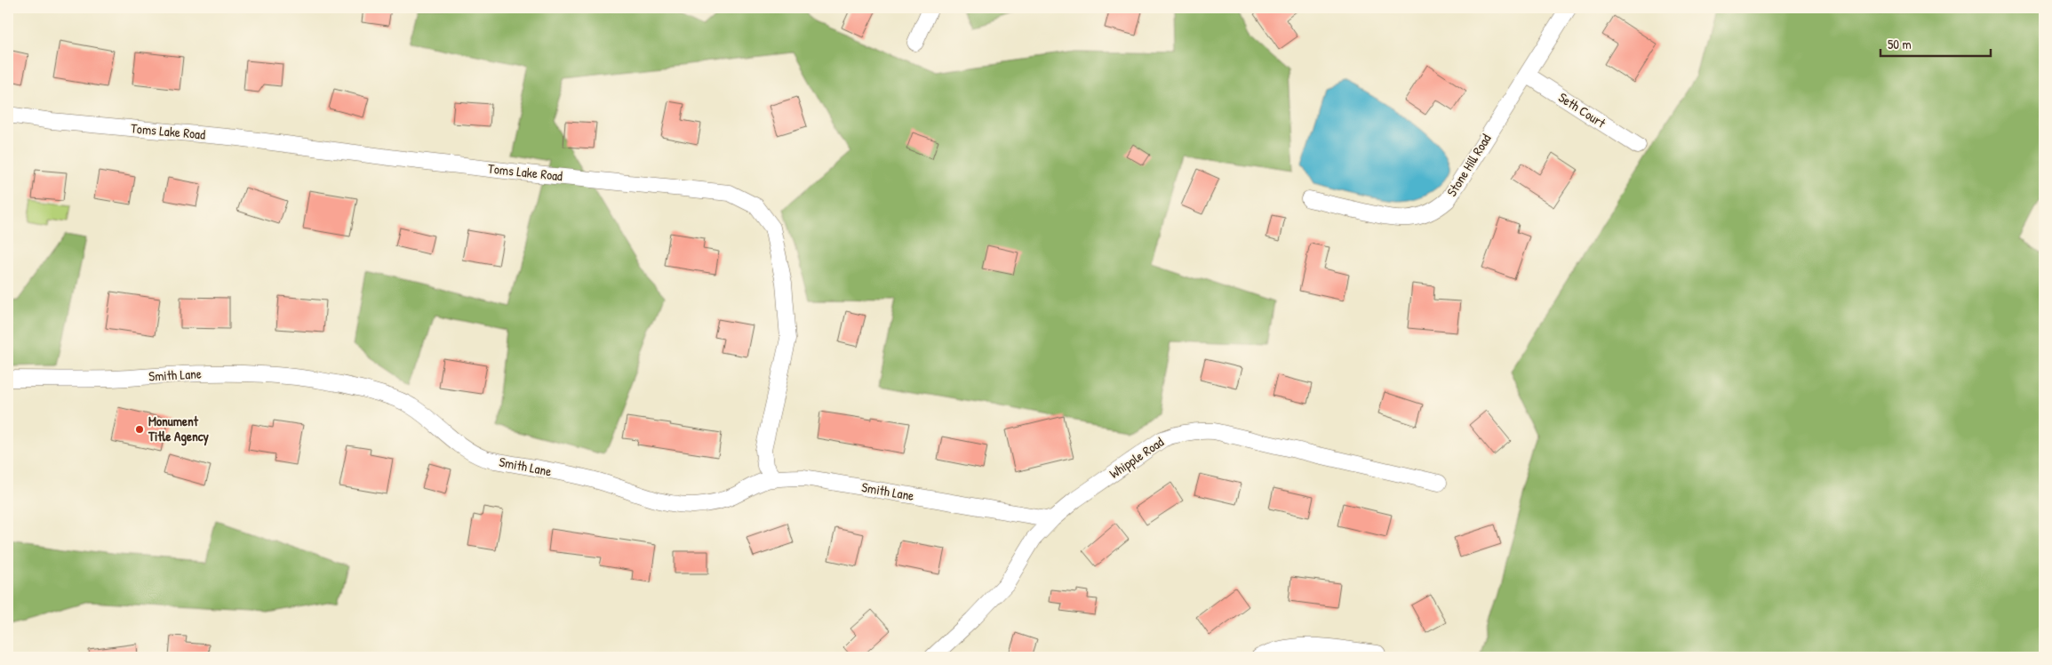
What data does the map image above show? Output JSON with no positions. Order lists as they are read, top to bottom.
{
  "streets": {
    "street": [
      "Seth Court",
      "Toms Lake Road",
      "Stone Hill Road",
      "Smith Lane",
      "Whipple Road"
    ]
  },
  "crossings": [
    ["Seth Court", "Stone Hill Road"],
    ["Toms Lake Road", "Smith Lane"],
    ["Smith Lane", "Whipple Road"]
  ],
  "places": ["Monument Title Agency"],
  "scale_bar": "50 m"
}
